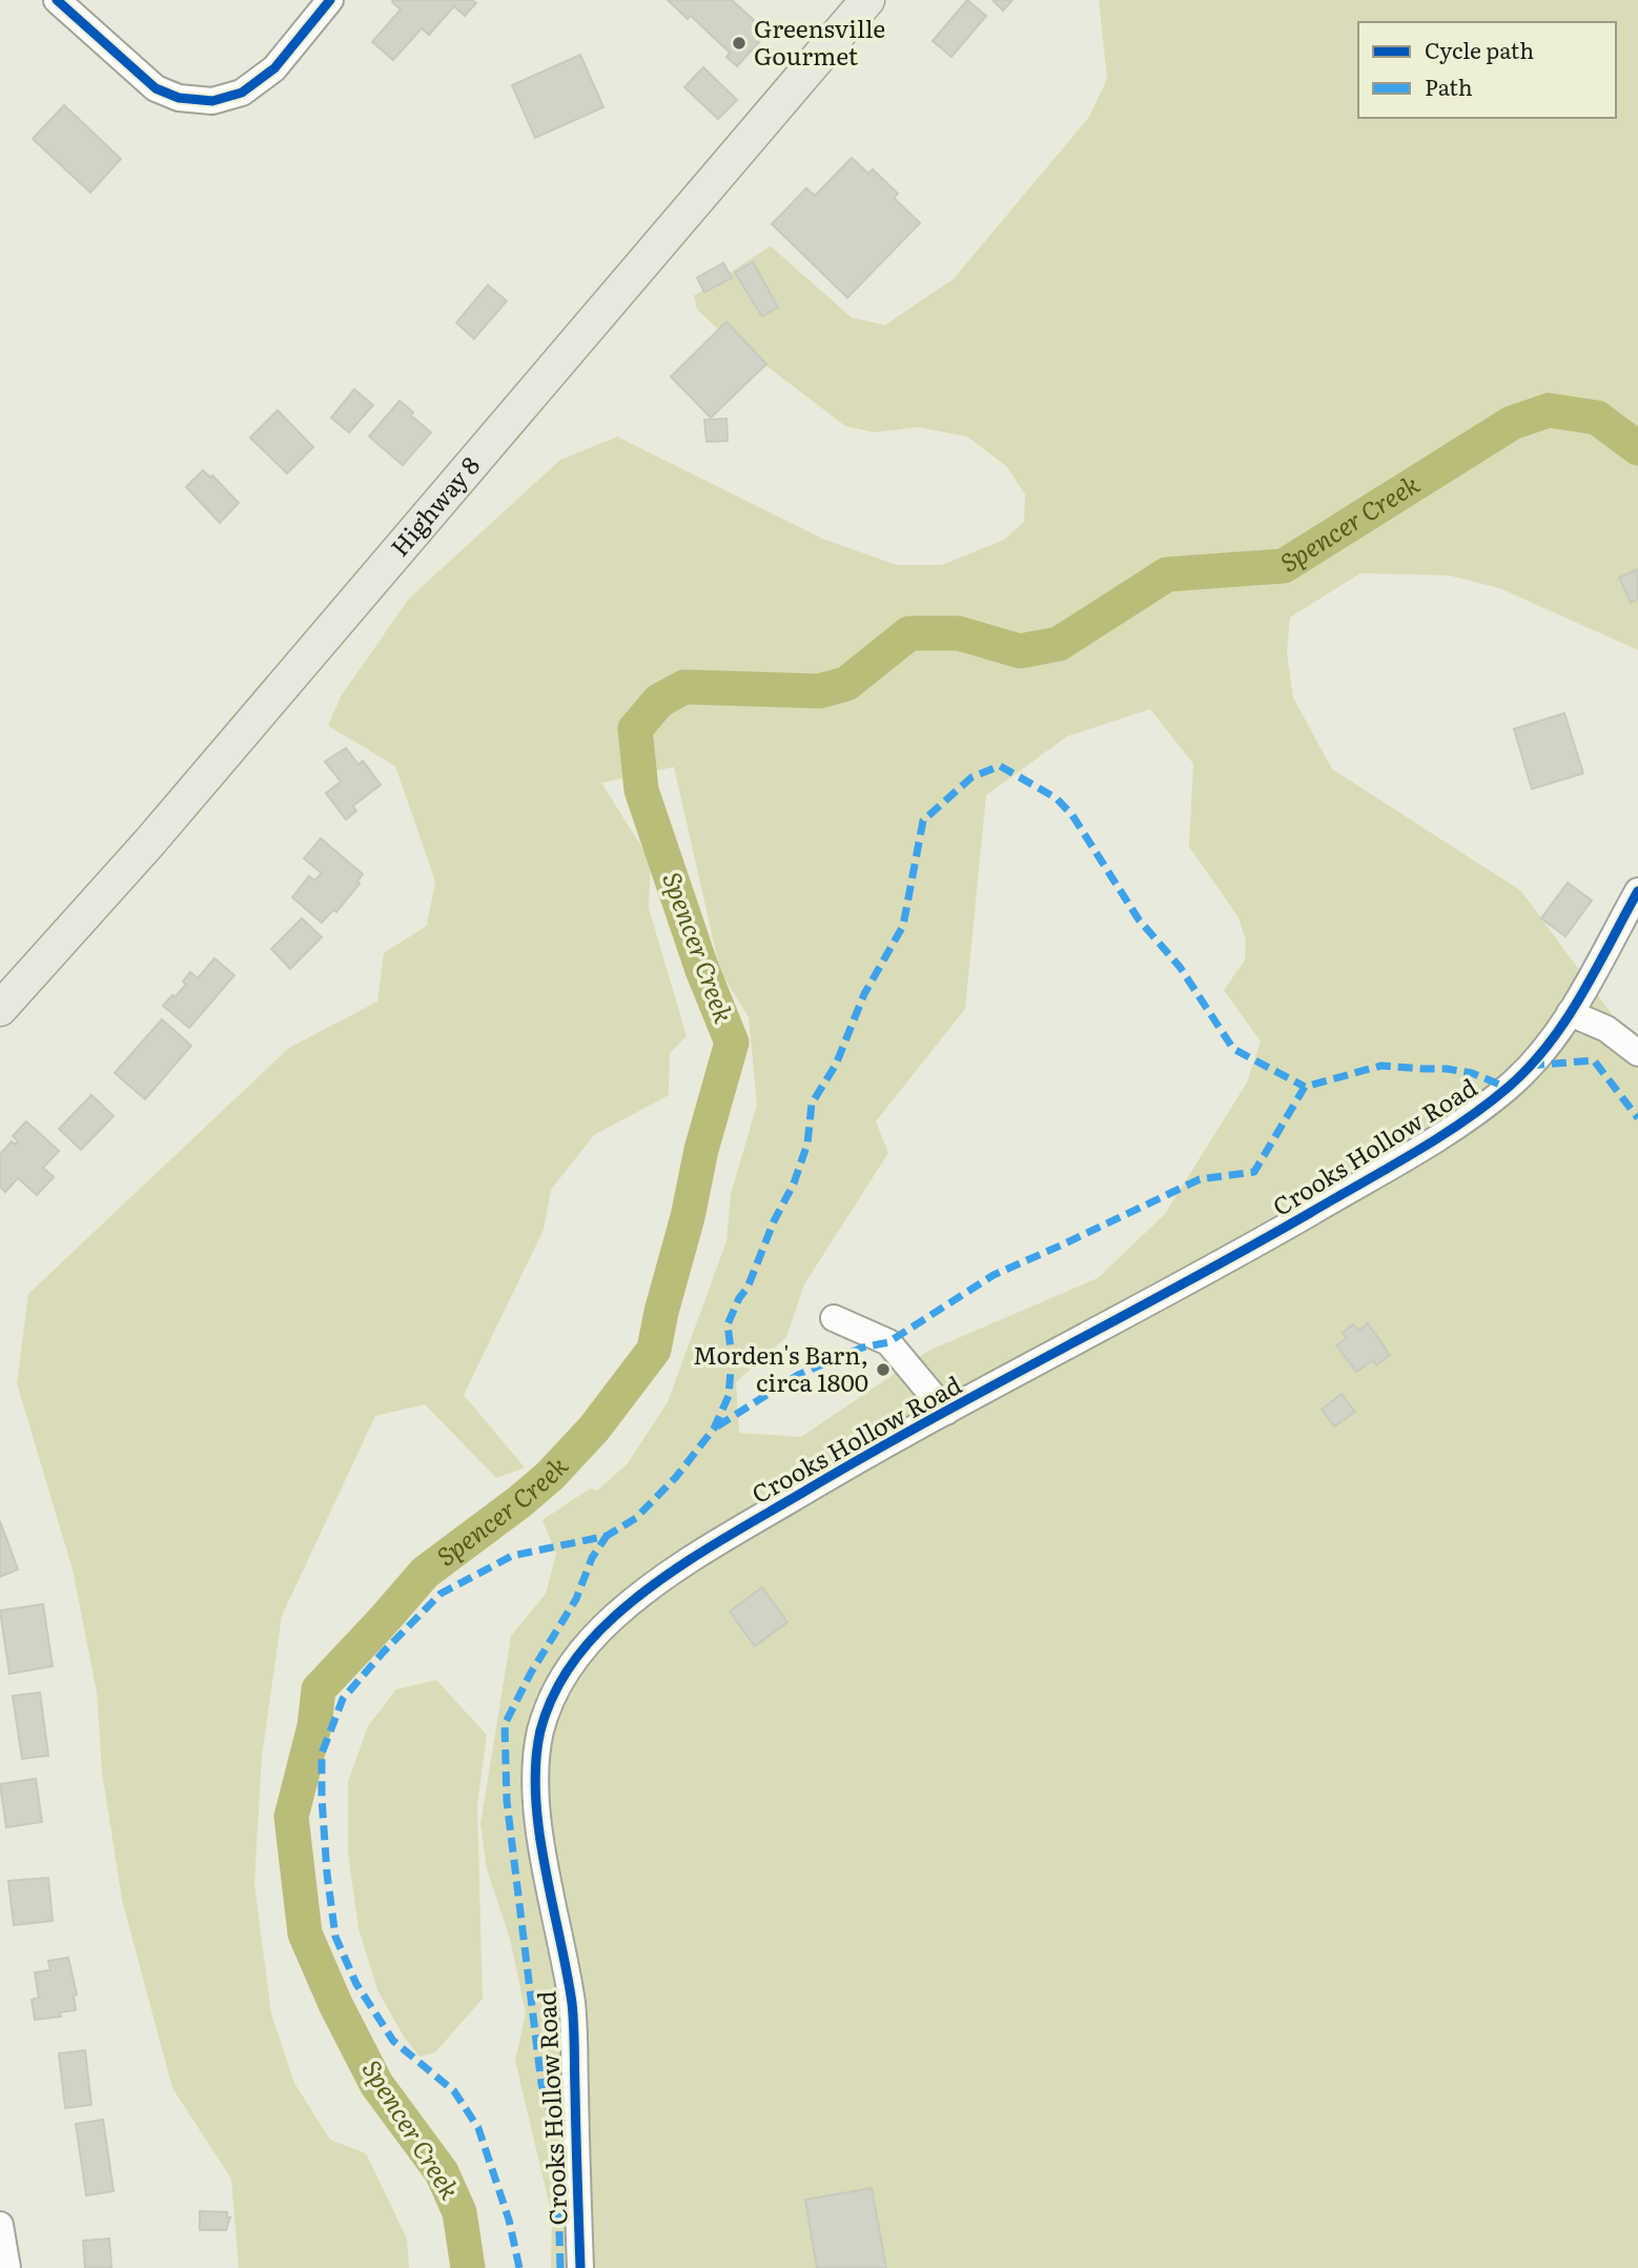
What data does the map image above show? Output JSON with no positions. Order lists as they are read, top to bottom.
{
  "streets": {
    "main road": ["Highway 8"],
    "street": ["Crooks Hollow Road"]
  },
  "water": ["Spencer Creek"],
  "places": ["Greensville Gourmet", "Morden's Barn, circa 1800"],
  "legend": ["Cycle path", "Path"]
}
